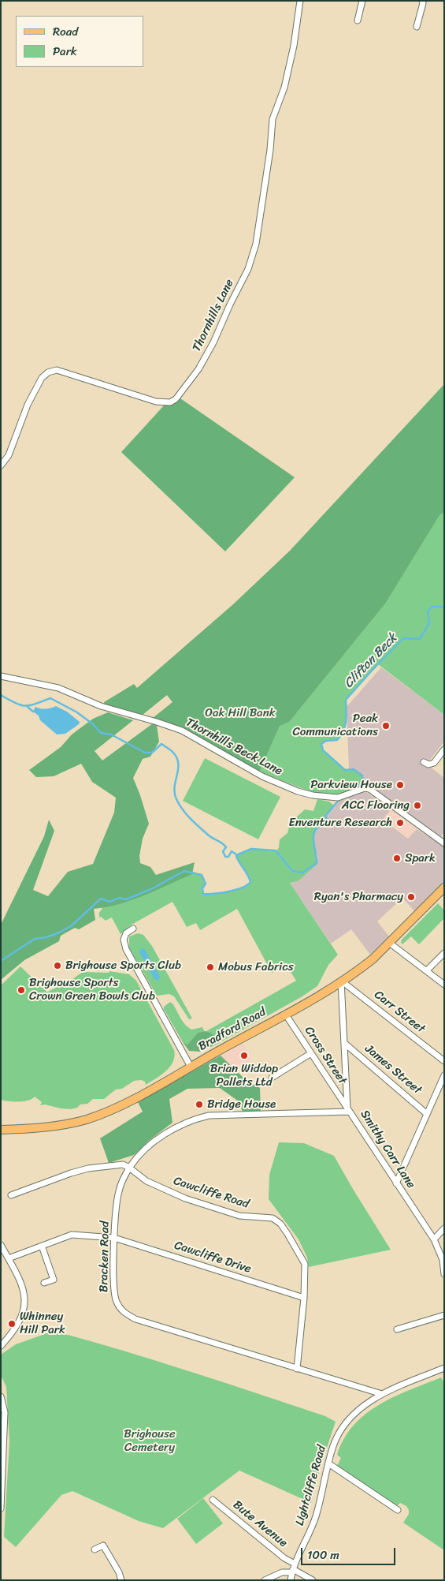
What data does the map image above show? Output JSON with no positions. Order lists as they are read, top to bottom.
{
  "streets": {
    "main road": ["Bradford Road"],
    "street": [
      "Thornhills Lane",
      "Thornhills Beck Lane",
      "Carr Street",
      "Cross Street",
      "James Street",
      "Smithy Carr Lane",
      "Cawcliffe Road",
      "Bracken Road",
      "Cawcliffe Drive",
      "Lightcliffe Road",
      "Bute Avenue"
    ]
  },
  "crossings": [
    ["Carr Street", "Bradford Road"],
    ["Carr Street", "Smithy Carr Lane"],
    ["Bradford Road", "Cross Street"],
    ["Bradford Road", "Smithy Carr Lane"],
    ["Cross Street", "Smithy Carr Lane"],
    ["Cross Street", "Bracken Road"],
    ["James Street", "Smithy Carr Lane"],
    ["Smithy Carr Lane", "Bracken Road"],
    ["Cawcliffe Road", "Bracken Road"],
    ["Cawcliffe Road", "Cawcliffe Drive"],
    ["Bracken Road", "Cawcliffe Drive"],
    ["Bracken Road", "Lightcliffe Road"],
    ["Lightcliffe Road", "Bute Avenue"]
  ],
  "water": ["Clifton Beck"],
  "parks": ["Oak Hill Bank", "Brighouse Cemetery"],
  "places": [
    "Peak Communications",
    "Parkview House",
    "ACC Flooring",
    "Enventure Research",
    "Spark",
    "Ryan's Pharmacy",
    "Brighouse Sports Club",
    "Mobus Fabrics",
    "Brighouse Sports Crown Green Bowls Club",
    "Brian Widdop Pallets Ltd",
    "Bridge House",
    "Whinney Hill Park"
  ],
  "legend": ["Road", "Park"],
  "scale_bar": "100 m"
}
